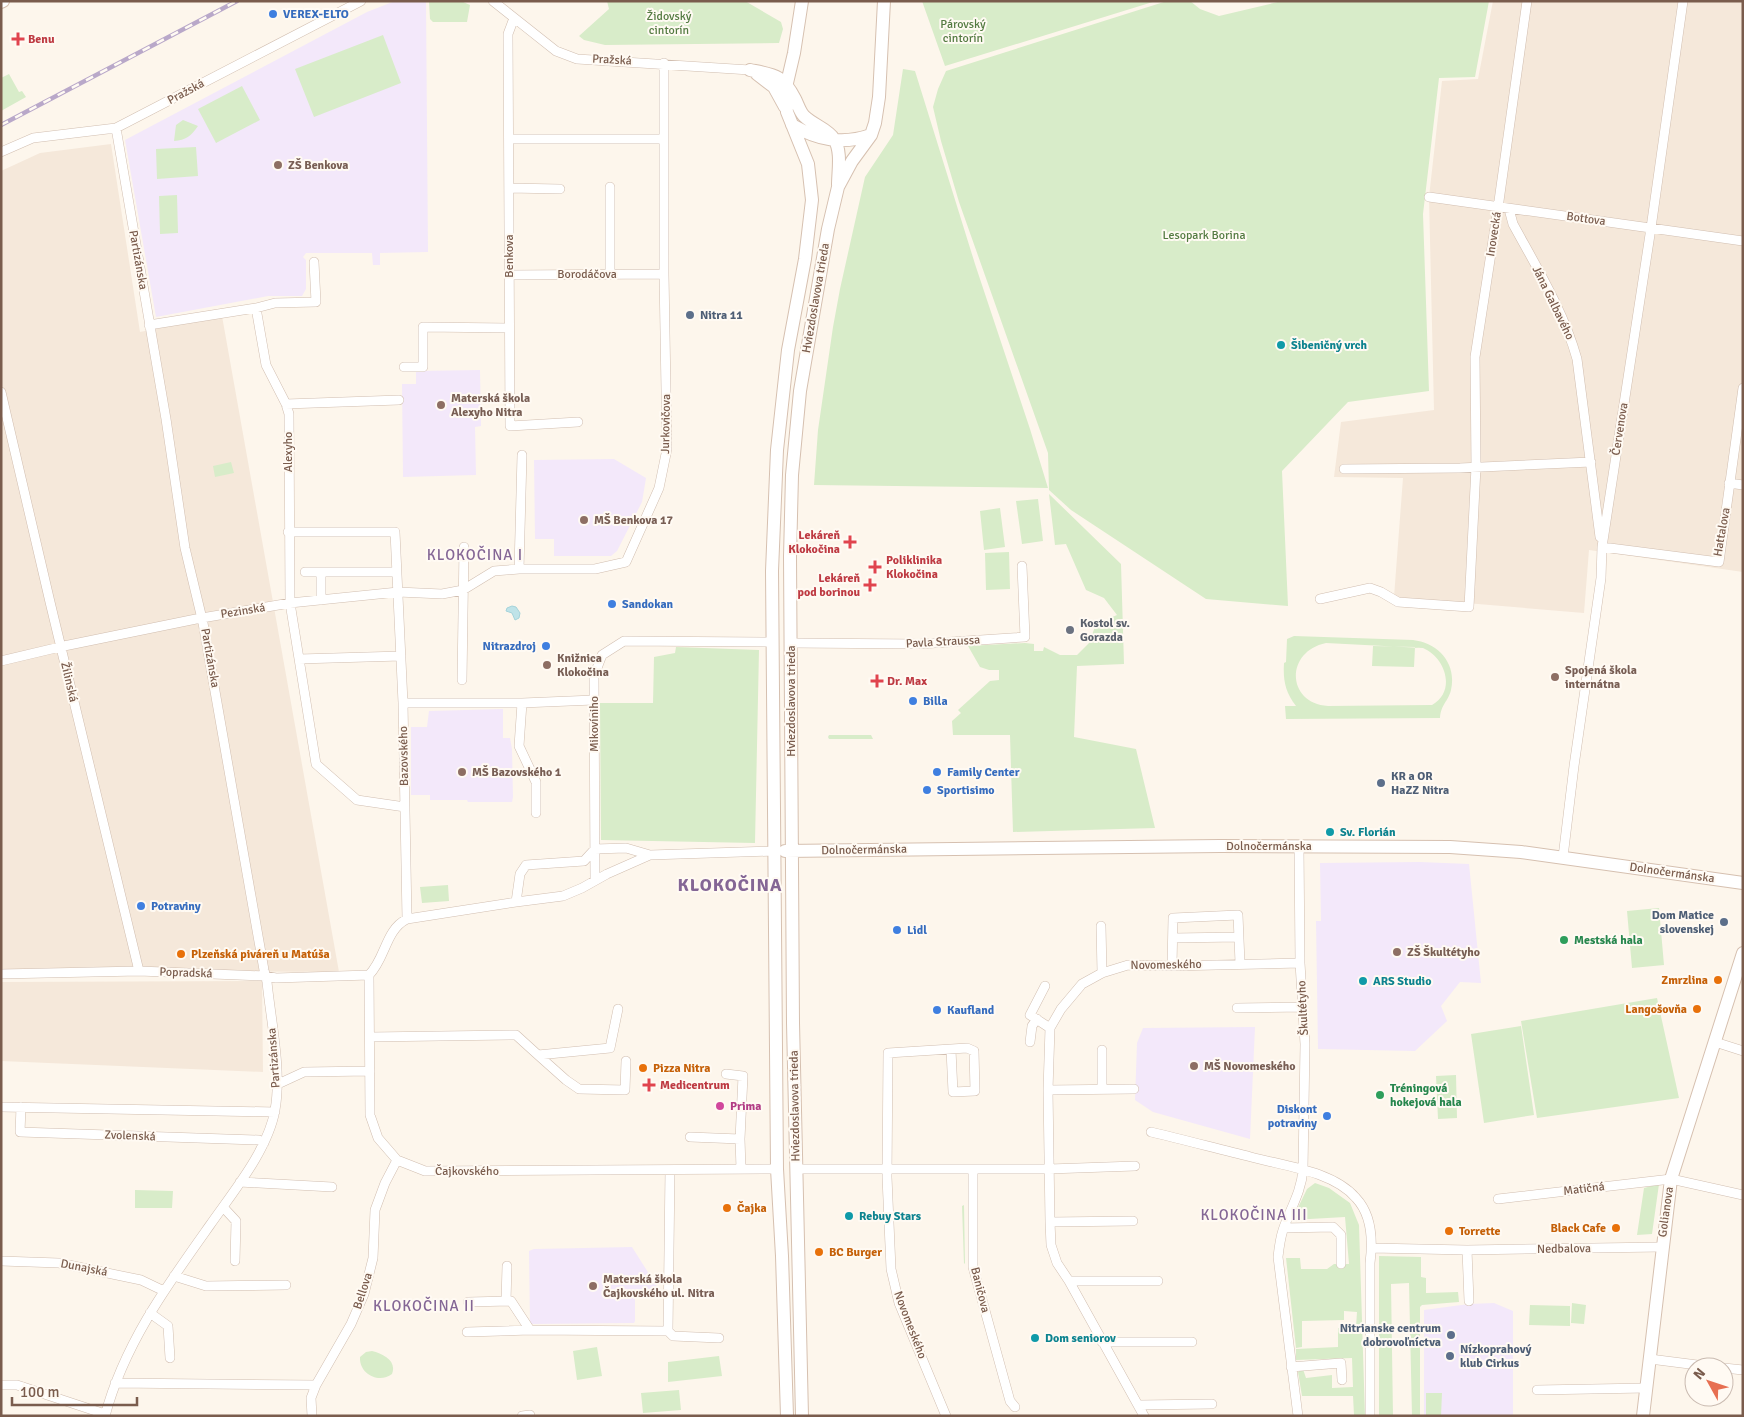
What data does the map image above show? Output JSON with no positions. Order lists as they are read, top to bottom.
{
  "streets": {
    "street": [
      "Pražská",
      "Bottova",
      "Inovecká",
      "Benkova",
      "Partizánska",
      "Borodáčova",
      "Hviezdoslavova trieda",
      "Jána Galbavého",
      "Jurkovičova",
      "Červenova",
      "Alexyho",
      "Hattalova",
      "Pezinská",
      "Pavla Straussa",
      "Žilinská",
      "Mikovíniho",
      "Bazovského",
      "Dolnočermánska",
      "Novomeského",
      "Popradská",
      "Škultétyho",
      "Zvolenská",
      "Čajkovského",
      "Matičná",
      "Golianova",
      "Nedbalova",
      "Dunajská",
      "Baničova",
      "Bellova"
    ]
  },
  "crossings": [
    ["Pražská", "Benkova"],
    ["Pražská", "Partizánska"],
    ["Pražská", "Jurkovičova"],
    ["Bottova", "Inovecká"],
    ["Bottova", "Jána Galbavého"],
    ["Bottova", "Červenova"],
    ["Benkova", "Borodáčova"],
    ["Partizánska", "Pezinská"],
    ["Partizánska", "Popradská"],
    ["Partizánska", "Zvolenská"],
    ["Partizánska", "Dunajská"],
    ["Borodáčova", "Jurkovičova"],
    ["Hviezdoslavova trieda", "Pavla Straussa"],
    ["Hviezdoslavova trieda", "Mikovíniho"],
    ["Hviezdoslavova trieda", "Dolnočermánska"],
    ["Hviezdoslavova trieda", "Čajkovského"],
    ["Jána Galbavého", "Červenova"],
    ["Jána Galbavého", "Hattalova"],
    ["Jurkovičova", "Pezinská"],
    ["Jurkovičova", "Bazovského"],
    ["Červenova", "Hattalova"],
    ["Červenova", "Dolnočermánska"],
    ["Alexyho", "Pezinská"],
    ["Alexyho", "Bazovského"],
    ["Pezinská", "Žilinská"],
    ["Pezinská", "Bazovského"],
    ["Žilinská", "Popradská"],
    ["Dolnočermánska", "Škultétyho"],
    ["Novomeského", "Škultétyho"],
    ["Čajkovského", "Bellova"],
    ["Matičná", "Golianova"],
    ["Golianova", "Nedbalova"]
  ],
  "districts": [
    "KLOKOČINA I",
    "KLOKOČINA",
    "KLOKOČINA III",
    "KLOKOČINA II"
  ],
  "parks": ["Židovský cintorín", "Párovský cintorín", "Lesopark Borina"],
  "places": {
    "other": [
      "VEREX-ELTO",
      "ZŠ Benkova",
      "Nitra 11",
      "Šibeničný vrch",
      "Materská škola Alexyho Nitra",
      "MŠ Benkova 17",
      "Sandokan",
      "Kostol sv. Gorazda",
      "Nitrazdroj",
      "Knižnica Klokočina",
      "Spojená škola internátna",
      "Billa",
      "MŠ Bazovského 1",
      "Family Center",
      "KR a OR HaZZ Nitra",
      "Sportisimo",
      "Sv. Florián",
      "Potraviny",
      "Dom Matice slovenskej",
      "Lidl",
      "Mestská hala",
      "ZŠ Škultétyho",
      "Plzeňská piváreň u Matúša",
      "Zmrzlina",
      "ARS Studio",
      "Langošovňa",
      "Kaufland",
      "MŠ Novomeského",
      "Pizza Nitra",
      "Tréningová hokejová hala",
      "Prima",
      "Diskont potraviny",
      "Čajka",
      "Rebuy Stars",
      "Black Cafe",
      "Torrette",
      "BC Burger",
      "Materská škola Čajkovského ul. Nitra",
      "Nitrianske centrum dobrovoľníctva",
      "Dom seniorov",
      "Nízkoprahový klub Cirkus"
    ],
    "health": [
      "Benu",
      "Lekáreň Klokočina",
      "Poliklinika Klokočina",
      "Lekáreň pod borinou",
      "Dr. Max",
      "Medicentrum"
    ]
  },
  "scale_bar": "100 m",
  "north": "top left"
}
